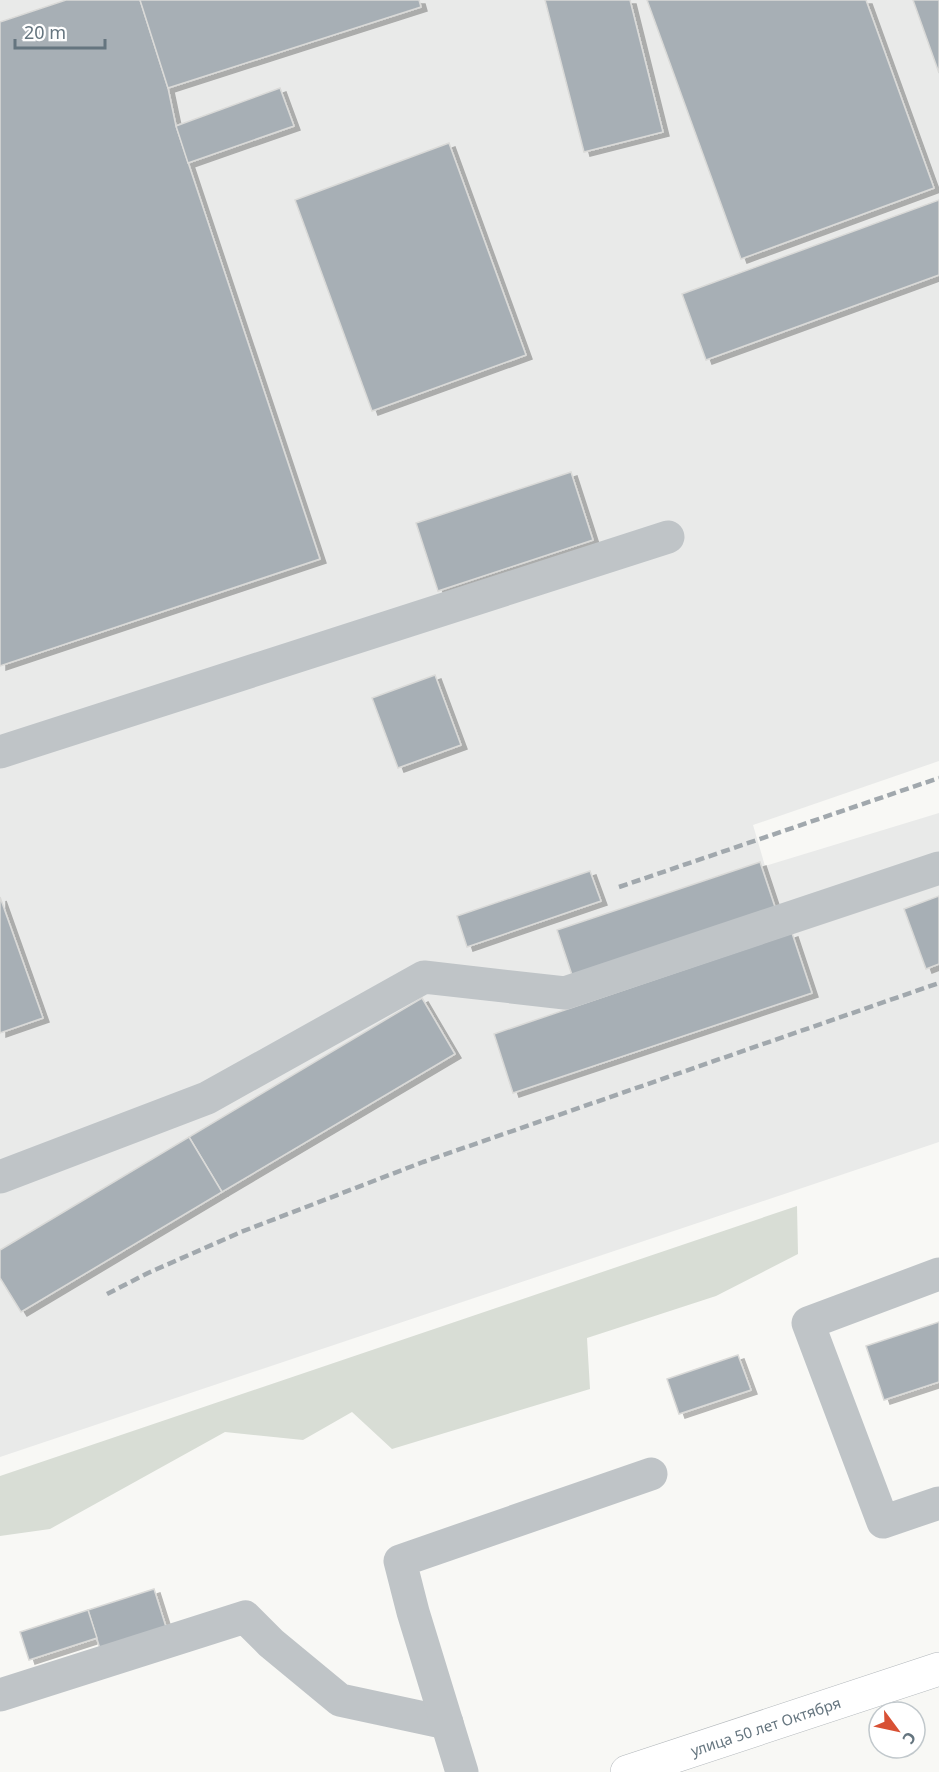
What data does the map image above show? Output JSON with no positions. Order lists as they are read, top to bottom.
{
  "streets": {
    "main road": ["улица 50 лет Октября"]
  },
  "scale_bar": "20 m",
  "north": "bottom right"
}
